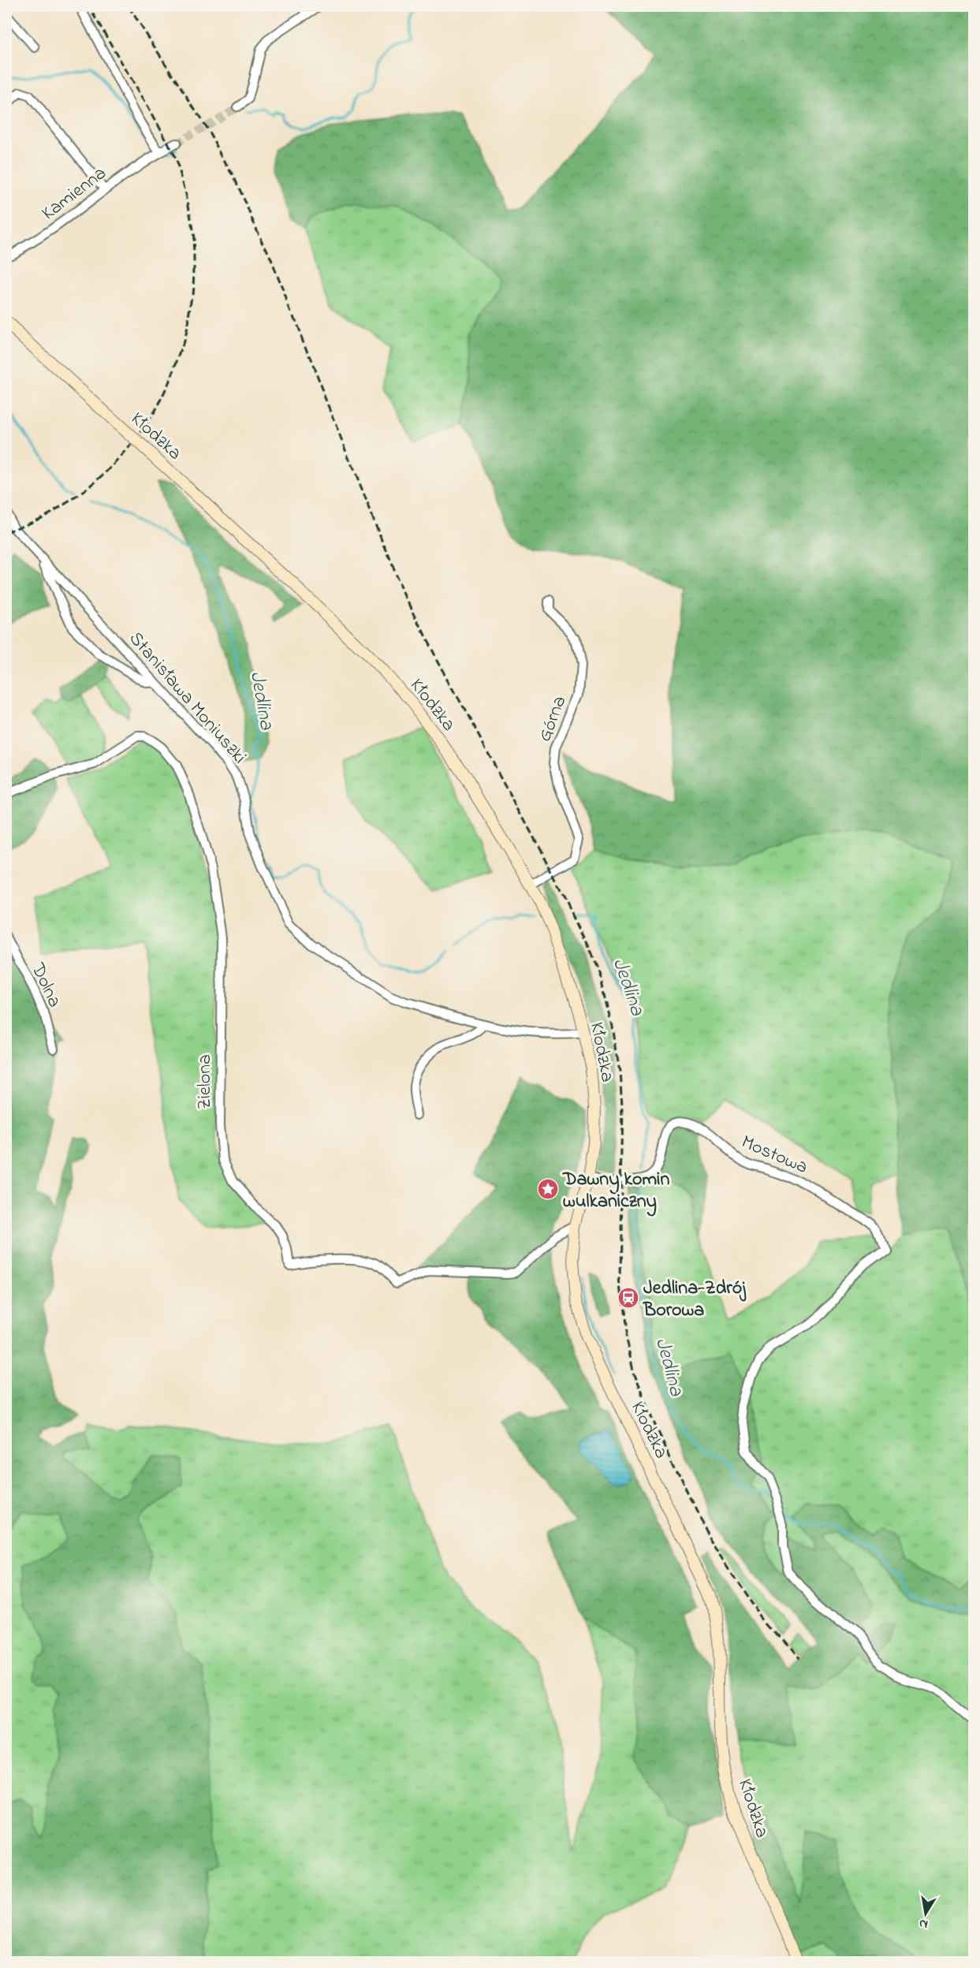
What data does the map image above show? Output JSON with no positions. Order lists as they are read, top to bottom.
{
  "streets": {
    "main road": ["Kłodzka"],
    "street": [
      "Kamienna",
      "Stanisława Moniuszki",
      "Górna",
      "Dolna",
      "Zielona",
      "Mostowa"
    ]
  },
  "crossings": [
    ["Kłodzka", "Stanisława Moniuszki"],
    ["Kłodzka", "Górna"],
    ["Kłodzka", "Zielona"],
    ["Kłodzka", "Mostowa"]
  ],
  "water": ["Jedlina"],
  "places": {
    "place": ["Dawny komin wulkaniczny"],
    "station": ["Jedlina-Zdrój Borowa"]
  },
  "north": "bottom"
}
